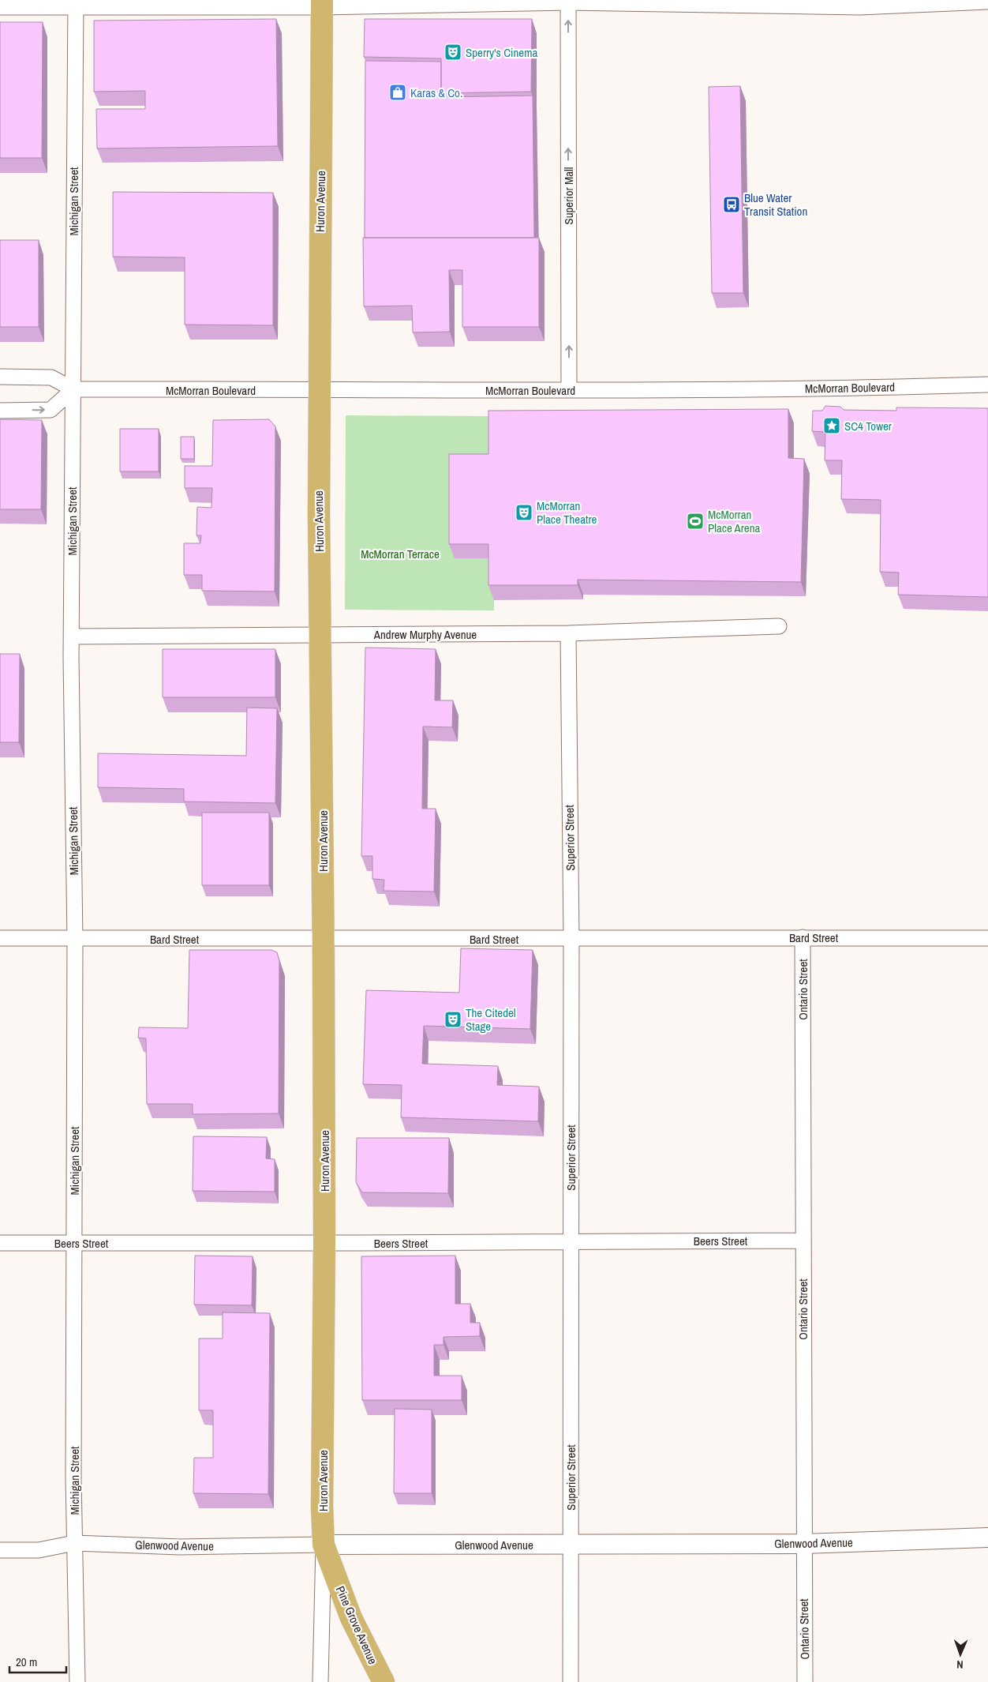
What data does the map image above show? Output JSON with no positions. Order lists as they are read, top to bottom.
{
  "streets": {
    "main road": ["Huron Avenue", "Pine Grove Avenue"],
    "street": [
      "Superior Mall",
      "Michigan Street",
      "McMorran Boulevard",
      "Andrew Murphy Avenue",
      "Superior Street",
      "Bard Street",
      "Ontario Street",
      "Beers Street",
      "Glenwood Avenue"
    ]
  },
  "crossings": [
    ["Superior Mall", "McMorran Boulevard"],
    ["Michigan Street", "McMorran Boulevard"],
    ["Michigan Street", "Andrew Murphy Avenue"],
    ["Michigan Street", "Bard Street"],
    ["Michigan Street", "Beers Street"],
    ["Michigan Street", "Glenwood Avenue"],
    ["Huron Avenue", "McMorran Boulevard"],
    ["Huron Avenue", "Andrew Murphy Avenue"],
    ["Huron Avenue", "Bard Street"],
    ["Huron Avenue", "Beers Street"],
    ["Huron Avenue", "Glenwood Avenue"],
    ["Huron Avenue", "Pine Grove Avenue"],
    ["Andrew Murphy Avenue", "Superior Street"],
    ["Superior Street", "Bard Street"],
    ["Superior Street", "Beers Street"],
    ["Superior Street", "Glenwood Avenue"],
    ["Bard Street", "Ontario Street"],
    ["Ontario Street", "Beers Street"],
    ["Ontario Street", "Glenwood Avenue"],
    ["Glenwood Avenue", "Pine Grove Avenue"]
  ],
  "one_way": ["Superior Mall"],
  "parks": ["McMorran Terrace"],
  "places": {
    "theatre": ["Sperry's Cinema", "McMorran Place Theatre", "The Citedel Stage"],
    "shop": ["Karas & Co."],
    "bus stop": ["Blue Water Transit Station"],
    "place": ["SC4 Tower"],
    "sports": ["McMorran Place Arena"]
  },
  "scale_bar": "20 m",
  "north": "bottom"
}
